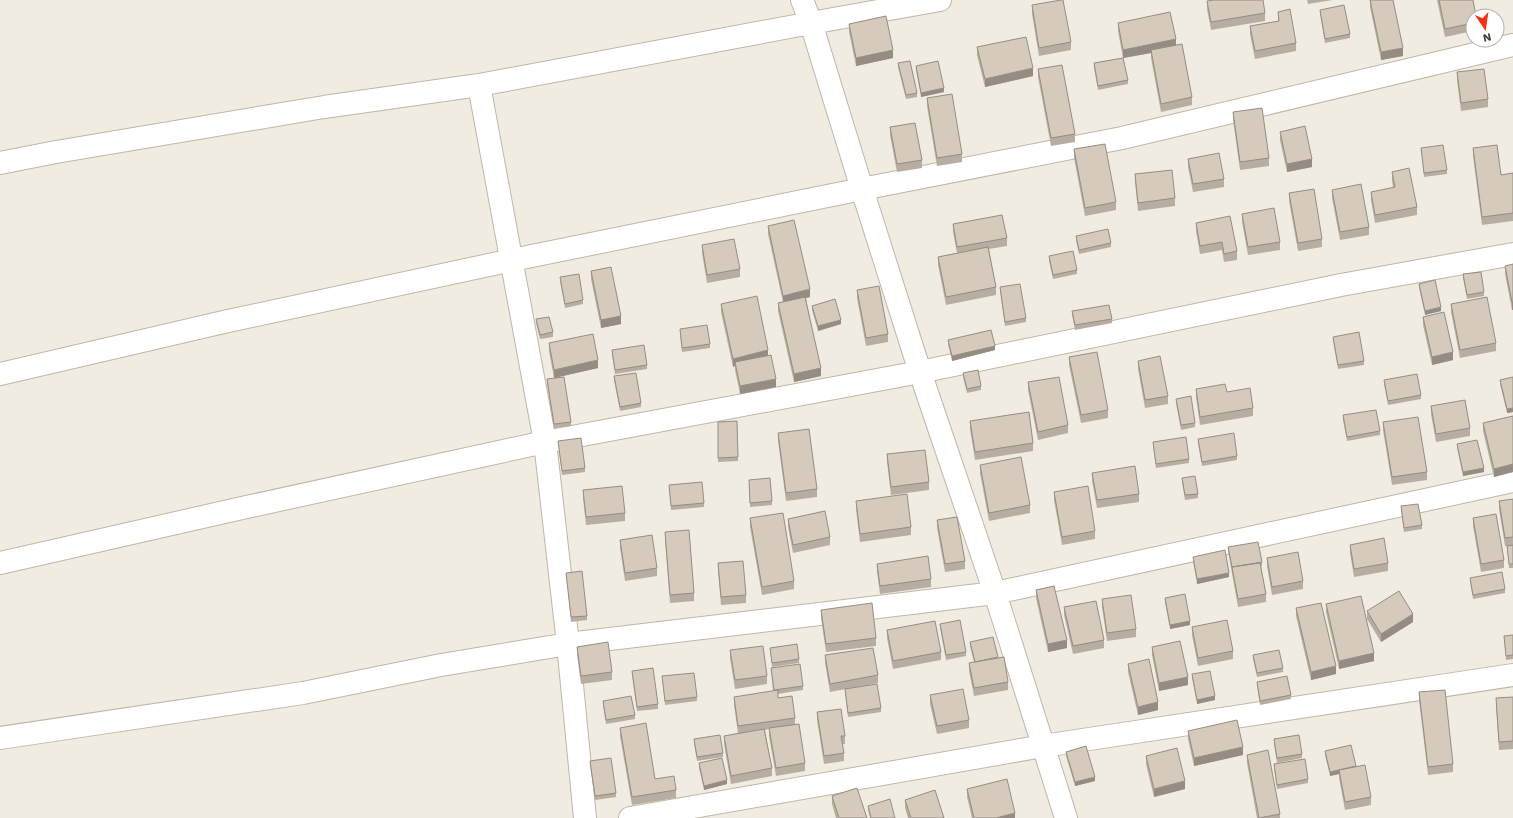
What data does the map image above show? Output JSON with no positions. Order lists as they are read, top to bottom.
{
  "north": "bottom"
}
